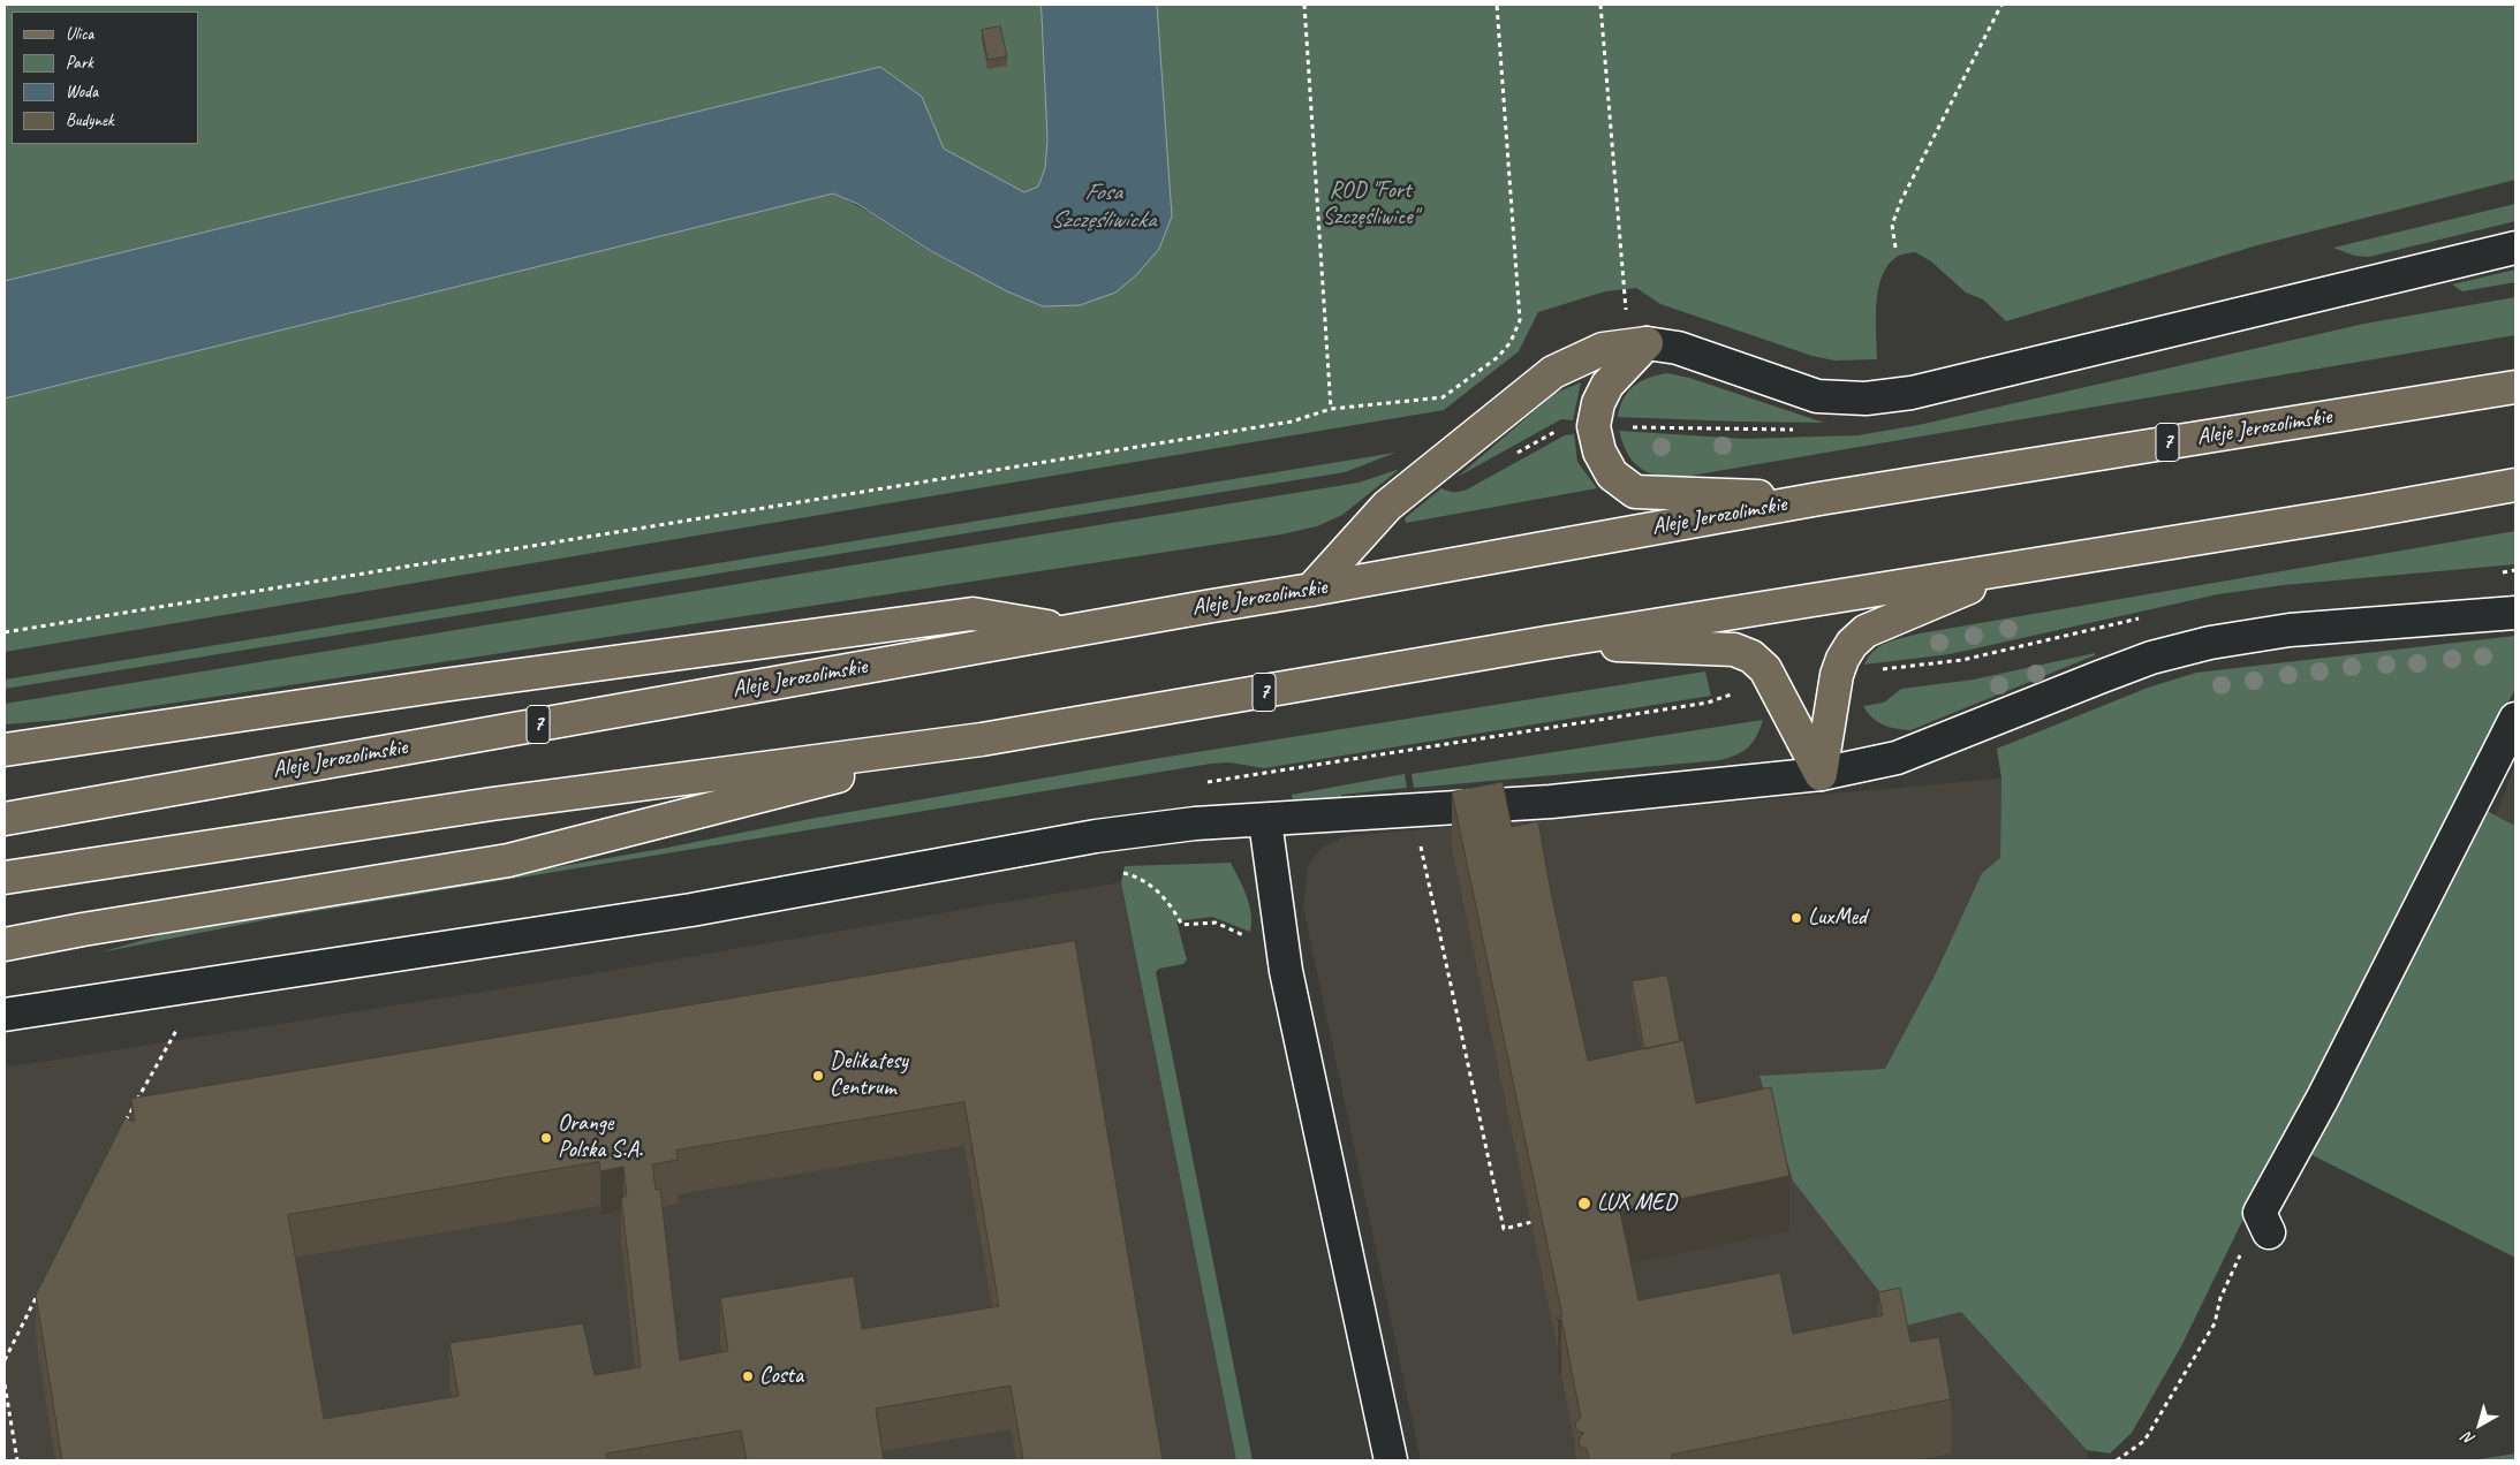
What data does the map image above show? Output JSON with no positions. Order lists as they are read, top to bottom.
{
  "streets": {
    "main road": ["Aleje Jerozolimskie", "7"]
  },
  "water": ["Fosa Szczęśliwicka"],
  "parks": ["ROD \"Fort Szczęśliwice\""],
  "places": [
    "LuxMed",
    "Delikatesy Centrum",
    "Orange Polska S.A.",
    "LUX MED",
    "Costa"
  ],
  "legend": [
    "Ulica",
    "Park",
    "Woda",
    "Budynek"
  ],
  "north": "bottom left"
}
